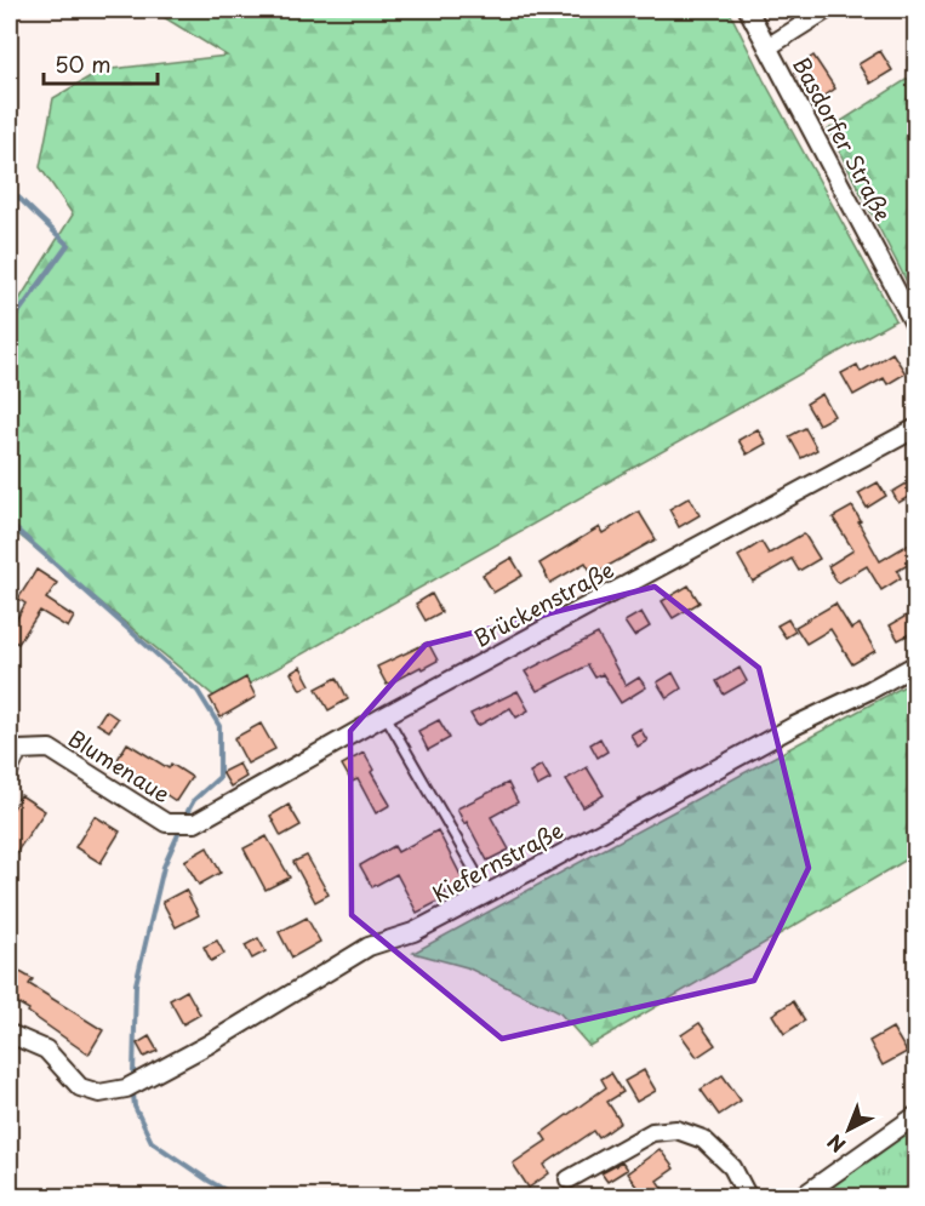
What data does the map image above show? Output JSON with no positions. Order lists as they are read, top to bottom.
{
  "streets": {
    "street": [
      "Basdorfer Straße",
      "Brückenstraße",
      "Blumenaue",
      "Kiefernstraße"
    ]
  },
  "crossings": [
    ["Brückenstraße", "Blumenaue"]
  ],
  "scale_bar": "50 m",
  "north": "bottom left"
}
